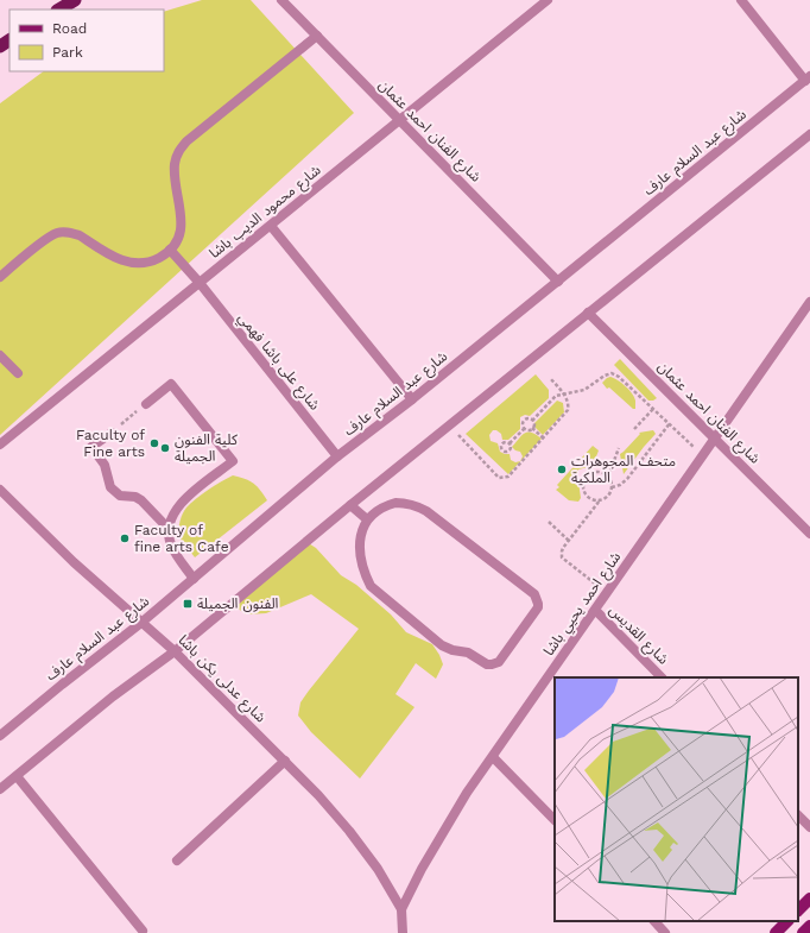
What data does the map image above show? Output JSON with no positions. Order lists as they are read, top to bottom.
{
  "streets": {
    "street": [
      "شارع الفنان احمد عثمان",
      "شارع عبد السلام عارف",
      "شارع محمود الديب باشا",
      "شارع على باشا فهمي",
      "شارع احمد يحيي باشا",
      "شارع القديس",
      "شارع عدلى يكن باشا"
    ]
  },
  "crossings": [
    ["شارع الفنان احمد عثمان", "شارع عبد السلام عارف"],
    ["شارع الفنان احمد عثمان", "شارع محمود الديب باشا"],
    ["شارع الفنان احمد عثمان", "شارع احمد يحيي باشا"],
    ["شارع عبد السلام عارف", "شارع على باشا فهمي"],
    ["شارع عبد السلام عارف", "شارع عدلى يكن باشا"],
    ["شارع محمود الديب باشا", "شارع على باشا فهمي"],
    ["شارع احمد يحيي باشا", "شارع القديس"],
    ["شارع احمد يحيي باشا", "شارع عدلى يكن باشا"]
  ],
  "places": {
    "other": [
      "Faculty of Fine arts",
      "كلية الفنون الجميلة",
      "متحف المجوهرات الملكية",
      "Faculty of fine arts Cafe"
    ],
    "transit": ["الفنون الجميلة"]
  },
  "legend": ["Road", "Park"]
}
